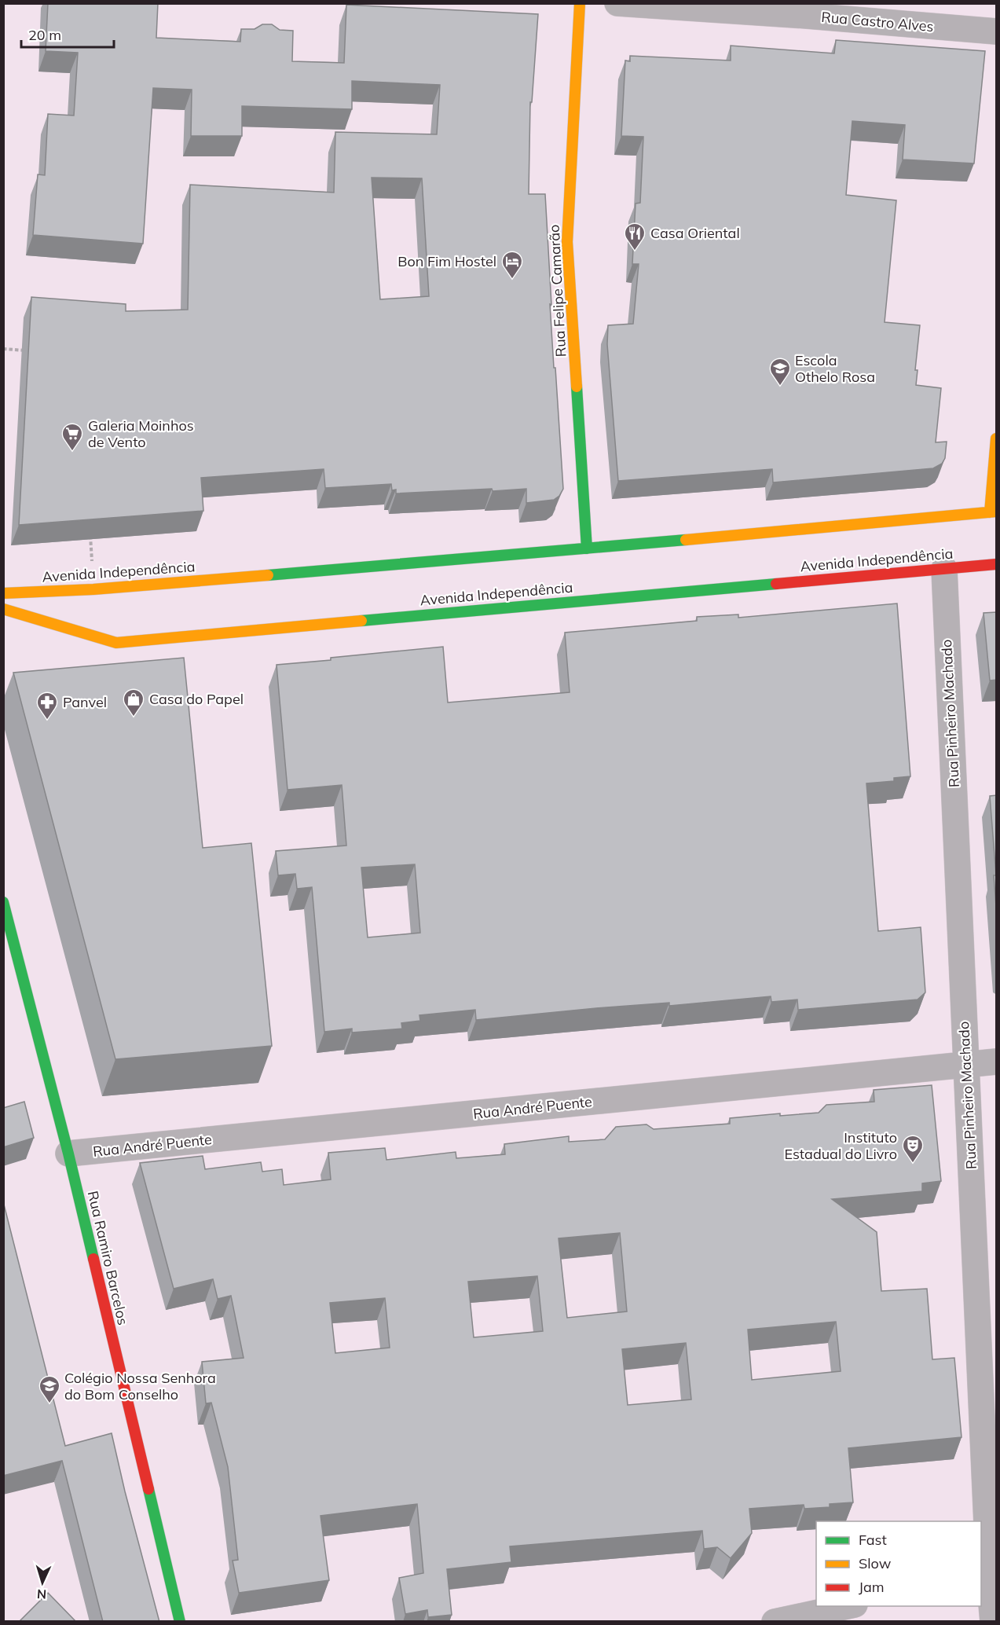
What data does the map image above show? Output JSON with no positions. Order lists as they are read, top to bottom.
{
  "streets": {
    "main road": ["Rua Felipe Camarão", "Avenida Independência", "Rua Ramiro Barcelos"],
    "street": ["Rua Castro Alves", "Rua Pinheiro Machado", "Rua André Puente"]
  },
  "crossings": [
    ["Rua Felipe Camarão", "Avenida Independência"],
    ["Avenida Independência", "Rua Pinheiro Machado"],
    ["Rua Pinheiro Machado", "Rua André Puente"],
    ["Rua André Puente", "Rua Ramiro Barcelos"]
  ],
  "places": {
    "restaurant": ["Casa Oriental"],
    "hotel": ["Bon Fim Hostel"],
    "school or university": ["Escola Othelo Rosa", "Colégio Nossa Senhora do Bom Conselho"],
    "supermarket": ["Galeria Moinhos de Vento"],
    "shop": ["Casa do Papel"],
    "pharmacy": ["Panvel"],
    "theatre": ["Instituto Estadual do Livro"]
  },
  "legend": ["Fast", "Slow", "Jam"],
  "scale_bar": "20 m",
  "north": "bottom"
}
